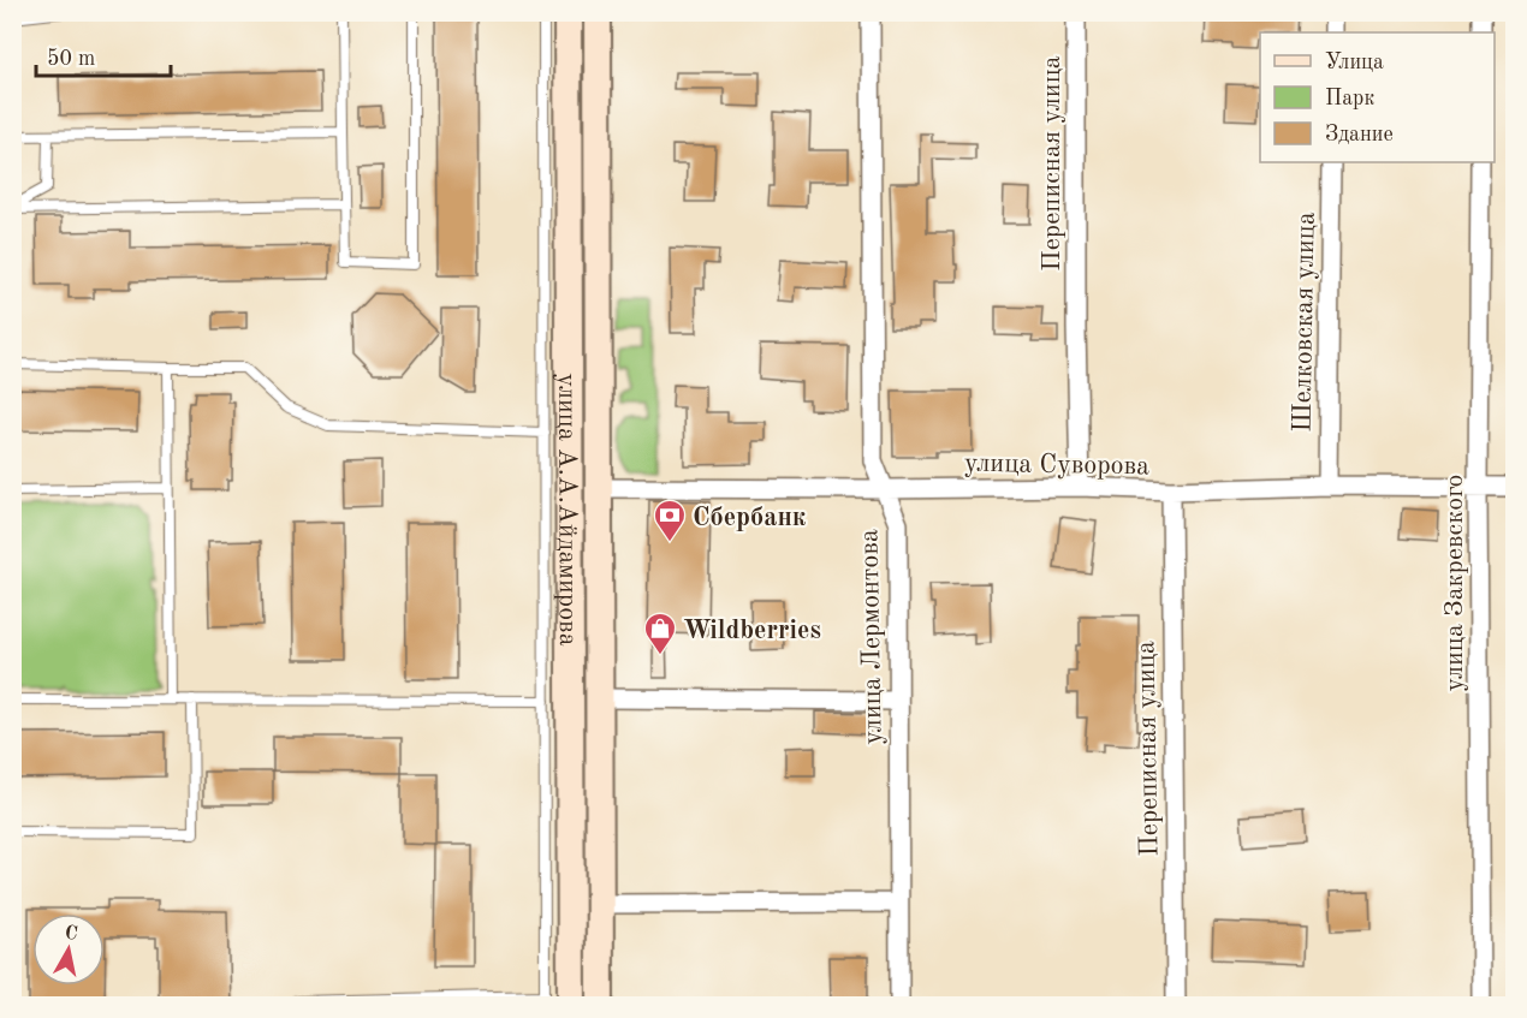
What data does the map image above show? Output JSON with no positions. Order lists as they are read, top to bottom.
{
  "streets": {
    "main road": ["улица А.А.Айдамирова"],
    "street": [
      "Переписная улица",
      "Шелковская улица",
      "улица Суворова",
      "улица Закревского",
      "улица Лермонтова"
    ]
  },
  "crossings": [
    ["Переписная улица", "улица Суворова"],
    ["Шелковская улица", "улица Суворова"],
    ["улица Суворова", "улица А.А.Айдамирова"],
    ["улица Суворова", "улица Закревского"],
    ["улица Суворова", "улица Лермонтова"]
  ],
  "places": {
    "bank": ["Сбербанк"],
    "shop": ["Wildberries"]
  },
  "legend": ["Улица", "Парк", "Здание"],
  "scale_bar": "50 m",
  "north": "top"
}
